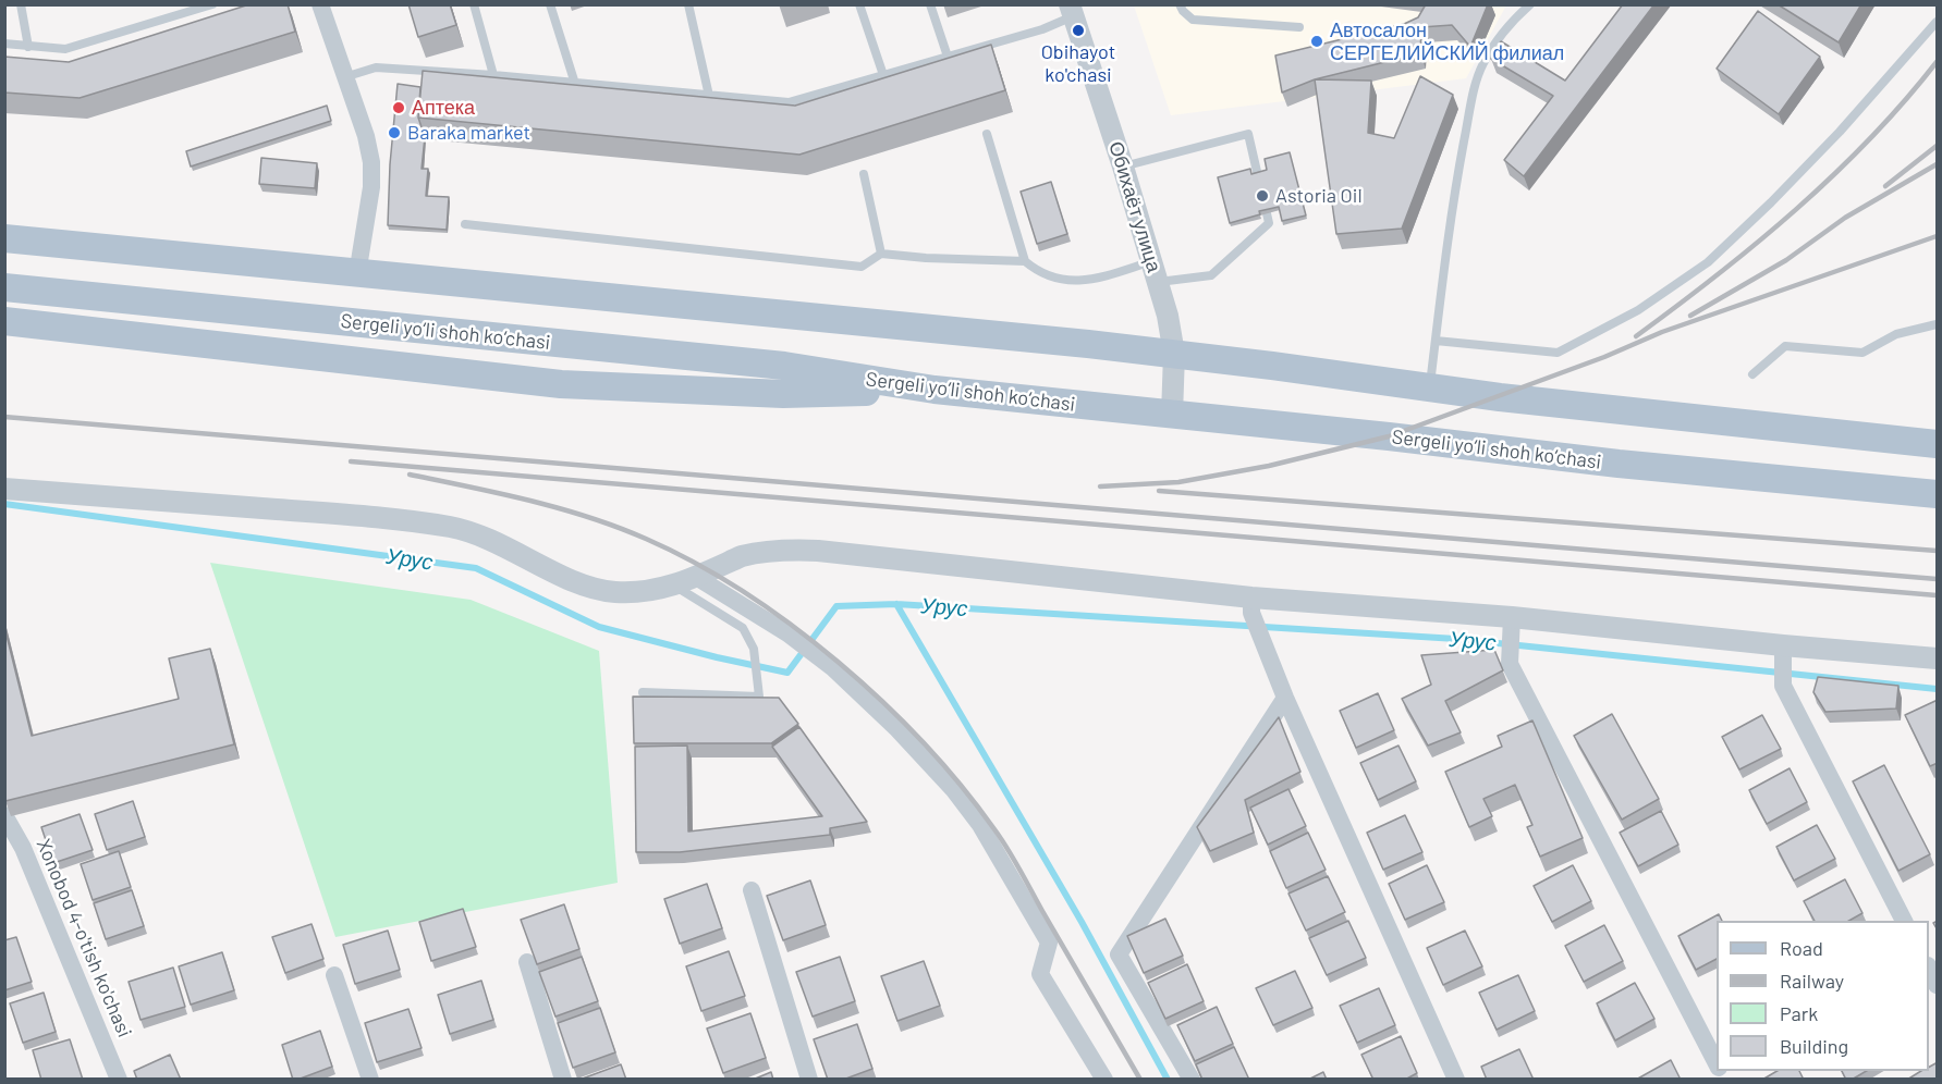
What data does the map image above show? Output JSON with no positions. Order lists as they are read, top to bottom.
{
  "streets": {
    "main road": ["Sergeli yo‘li shoh ko‘chasi"],
    "street": ["Обихаёт улица", "Xonobod 4-o'tish ko'chasi"]
  },
  "crossings": [
    ["Обихаёт улица", "Sergeli yo‘li shoh ko‘chasi"]
  ],
  "water": ["Урус"],
  "places": [
    "Obihayot ko'chasi",
    "Автосалон СЕРГЕЛИЙСКИЙ филиал",
    "Аптека",
    "Baraka market",
    "Astoria Oil"
  ],
  "legend": [
    "Road",
    "Railway",
    "Park",
    "Building"
  ]
}
